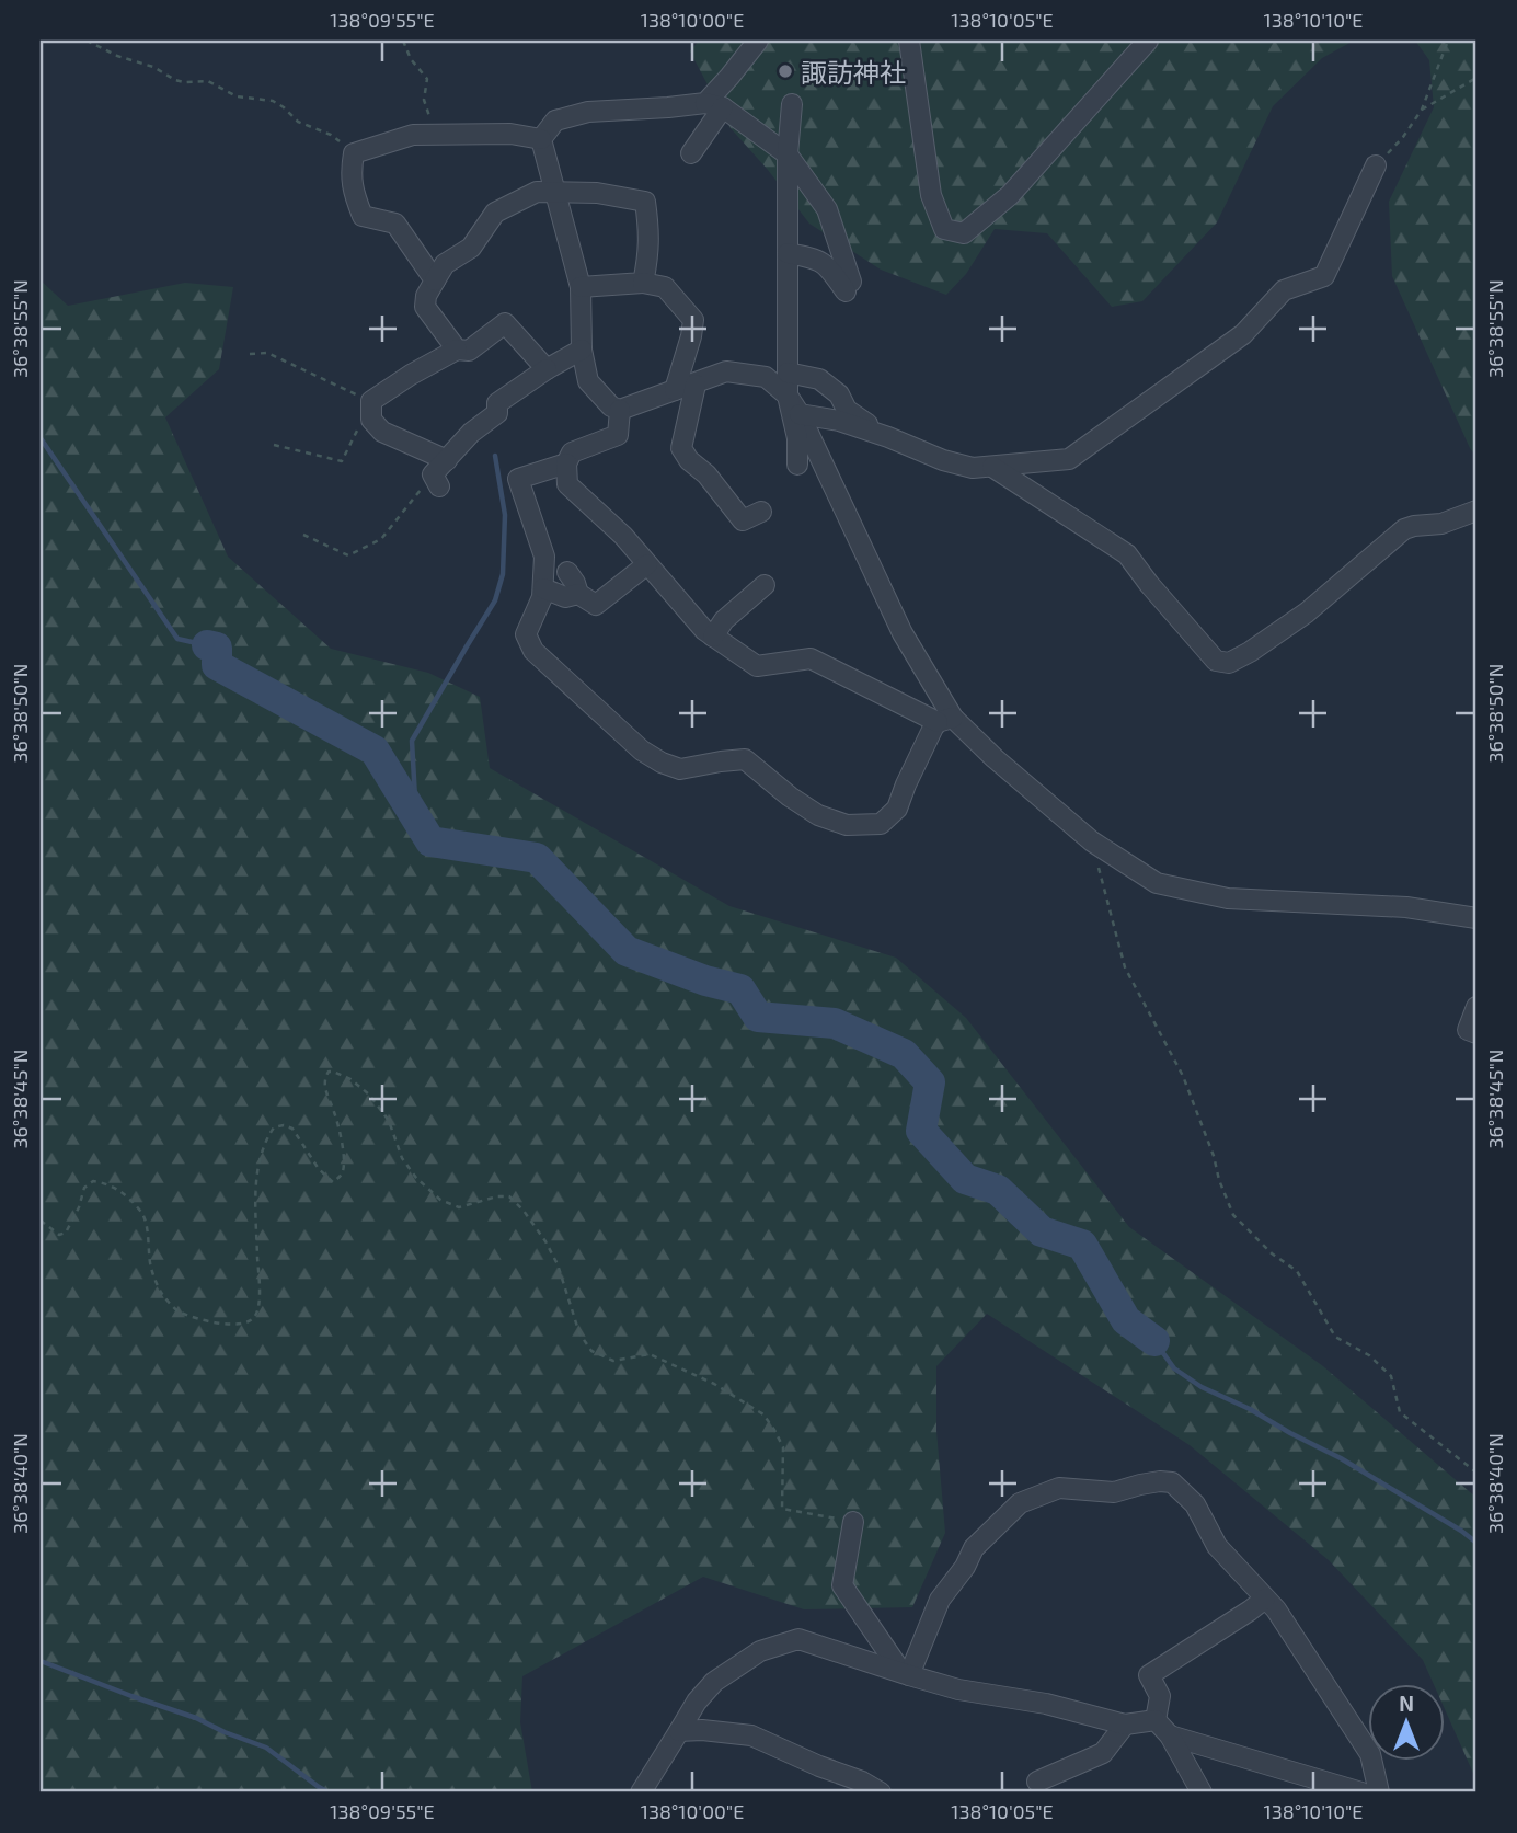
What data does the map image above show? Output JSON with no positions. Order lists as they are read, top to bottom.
{
  "places": ["諏訪神社"],
  "north": "top",
  "coordinates": [
    "138°09'55\"E",
    "138°10'00\"E",
    "138°10'05\"E",
    "138°10'10\"E",
    "36°38'55\"N",
    "36°38'50\"N",
    "36°38'45\"N",
    "36°38'40\"N"
  ]
}
